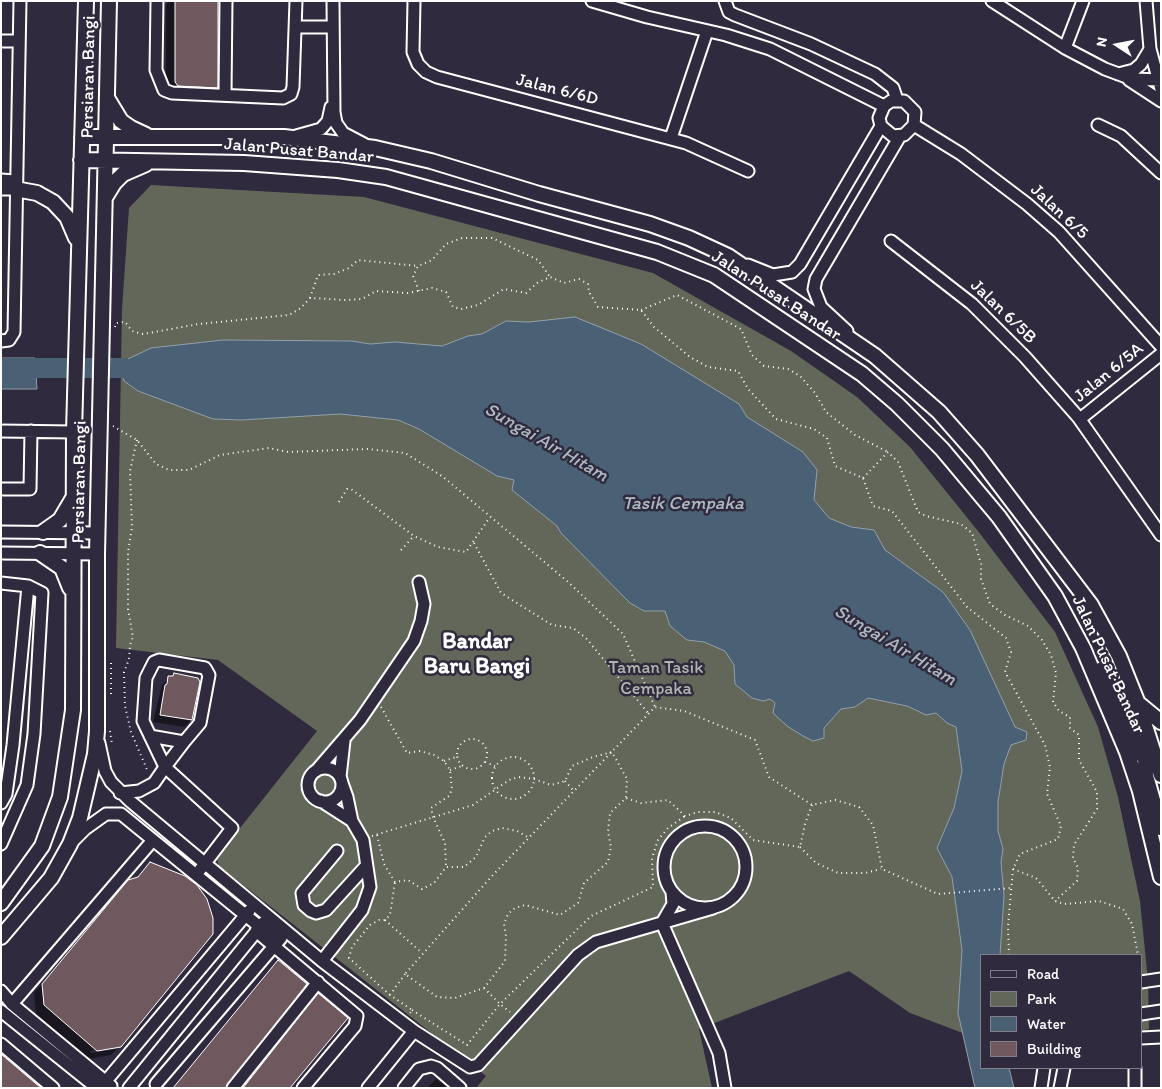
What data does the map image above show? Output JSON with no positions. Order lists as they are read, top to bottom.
{
  "streets": {
    "main road": ["Persiaran Bangi", "Jalan Pusat Bandar"],
    "street": [
      "Jalan 6/6D",
      "Jalan 6/5",
      "Jalan 6/5B",
      "Jalan 6/5A"
    ]
  },
  "crossings": [
    ["Persiaran Bangi", "Jalan Pusat Bandar"],
    ["Jalan 6/5B", "Jalan 6/5A"]
  ],
  "districts": ["Bandar Baru Bangi"],
  "water": ["Sungai Air Hitam", "Tasik Cempaka"],
  "parks": ["Taman Tasik Cempaka"],
  "legend": [
    "Road",
    "Park",
    "Water",
    "Building"
  ],
  "north": "left"
}
